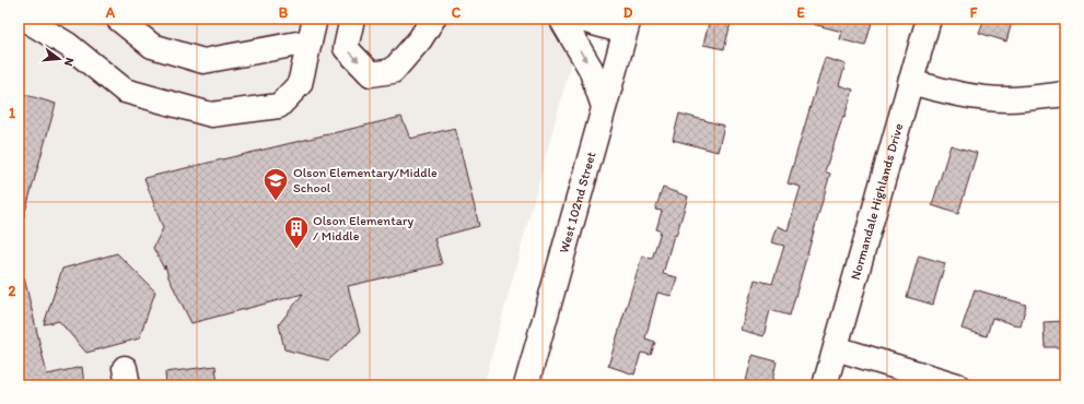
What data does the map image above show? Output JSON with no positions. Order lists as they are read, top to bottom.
{
  "streets": {
    "street": ["West 102nd Street", "Normandale Highlands Drive"]
  },
  "places": {
    "school or university": ["Olson Elementary/Middle School"],
    "building": ["Olson Elementary / Middle"]
  },
  "north": "right",
  "grid": {
    "columns": [
      "A",
      "B",
      "C",
      "D",
      "E",
      "F"
    ],
    "rows": ["1", "2"]
  }
}
